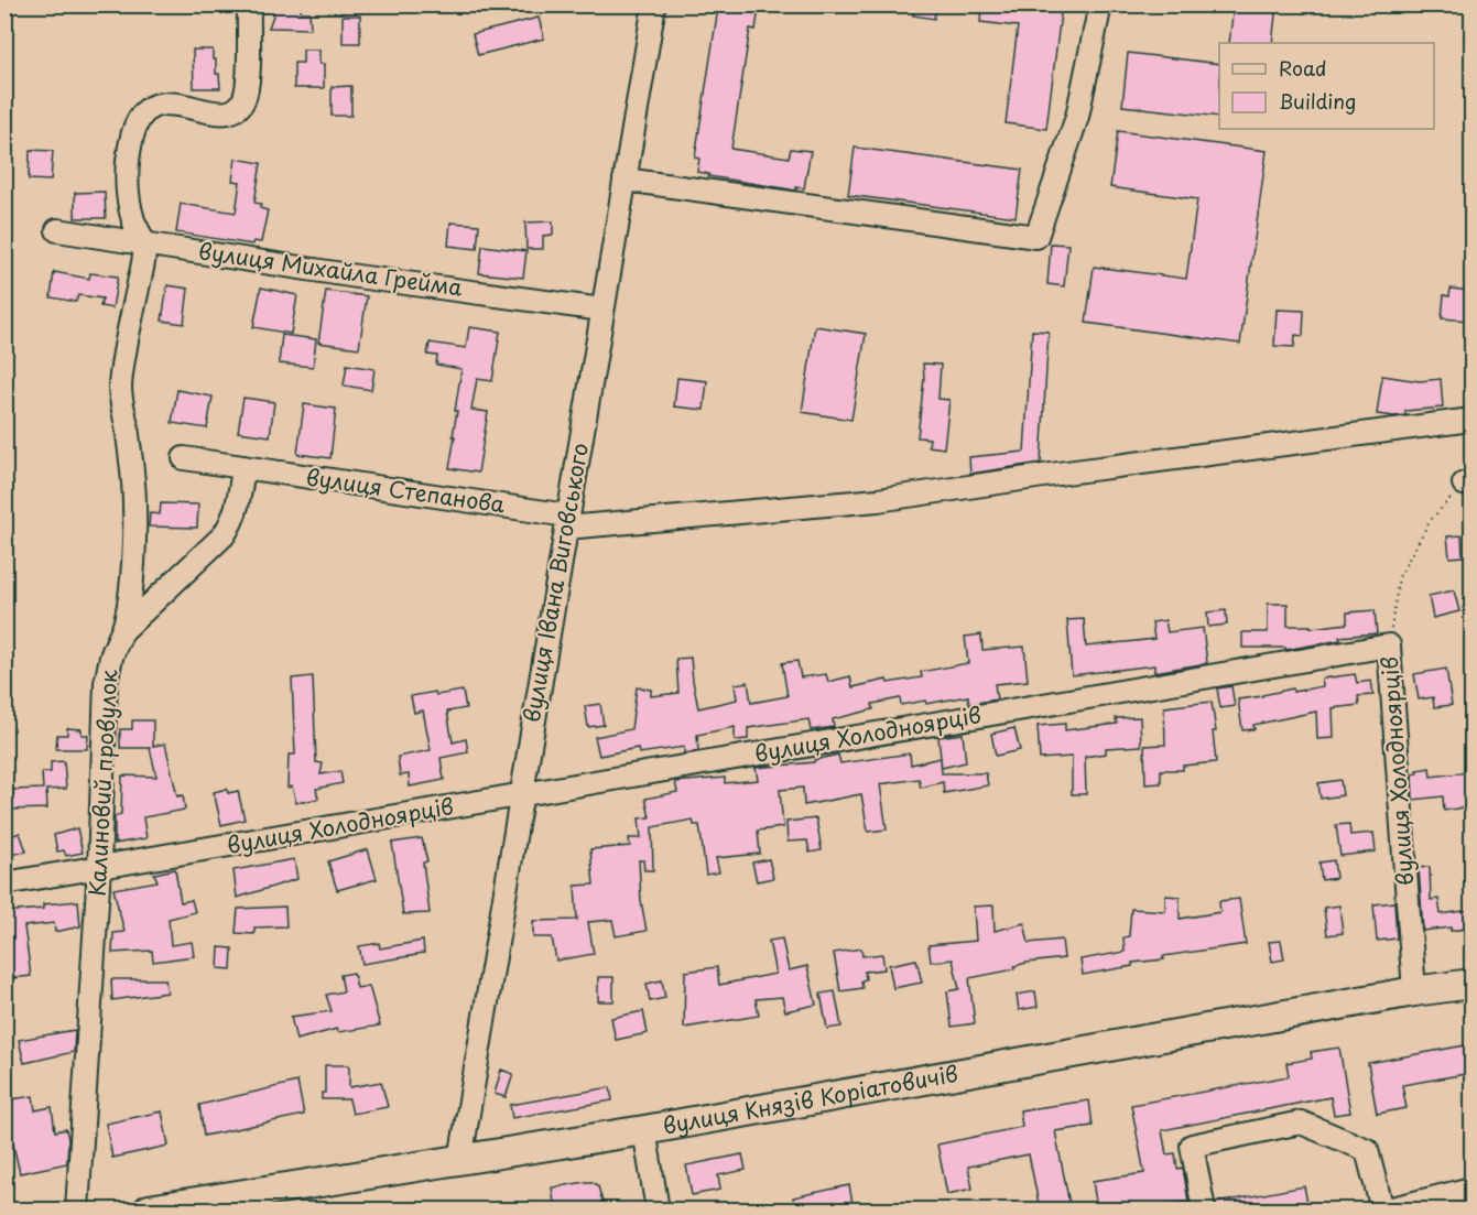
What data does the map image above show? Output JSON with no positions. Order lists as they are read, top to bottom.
{
  "streets": {
    "main road": ["вулиця Князів Коріатовичів"],
    "street": [
      "вулиця Михайла Грейма",
      "вулиця Степанова",
      "вулиця Івана Виговського",
      "вулиця Холодноярців",
      "Калиновий провулок"
    ]
  },
  "crossings": [
    ["вулиця Михайла Грейма", "вулиця Івана Виговського"],
    ["вулиця Михайла Грейма", "Калиновий провулок"],
    ["вулиця Степанова", "вулиця Івана Виговського"],
    ["вулиця Івана Виговського", "вулиця Холодноярців"],
    ["вулиця Івана Виговського", "вулиця Князів Коріатовичів"],
    ["вулиця Холодноярців", "Калиновий провулок"],
    ["вулиця Холодноярців", "вулиця Князів Коріатовичів"]
  ],
  "legend": ["Road", "Building"]
}
